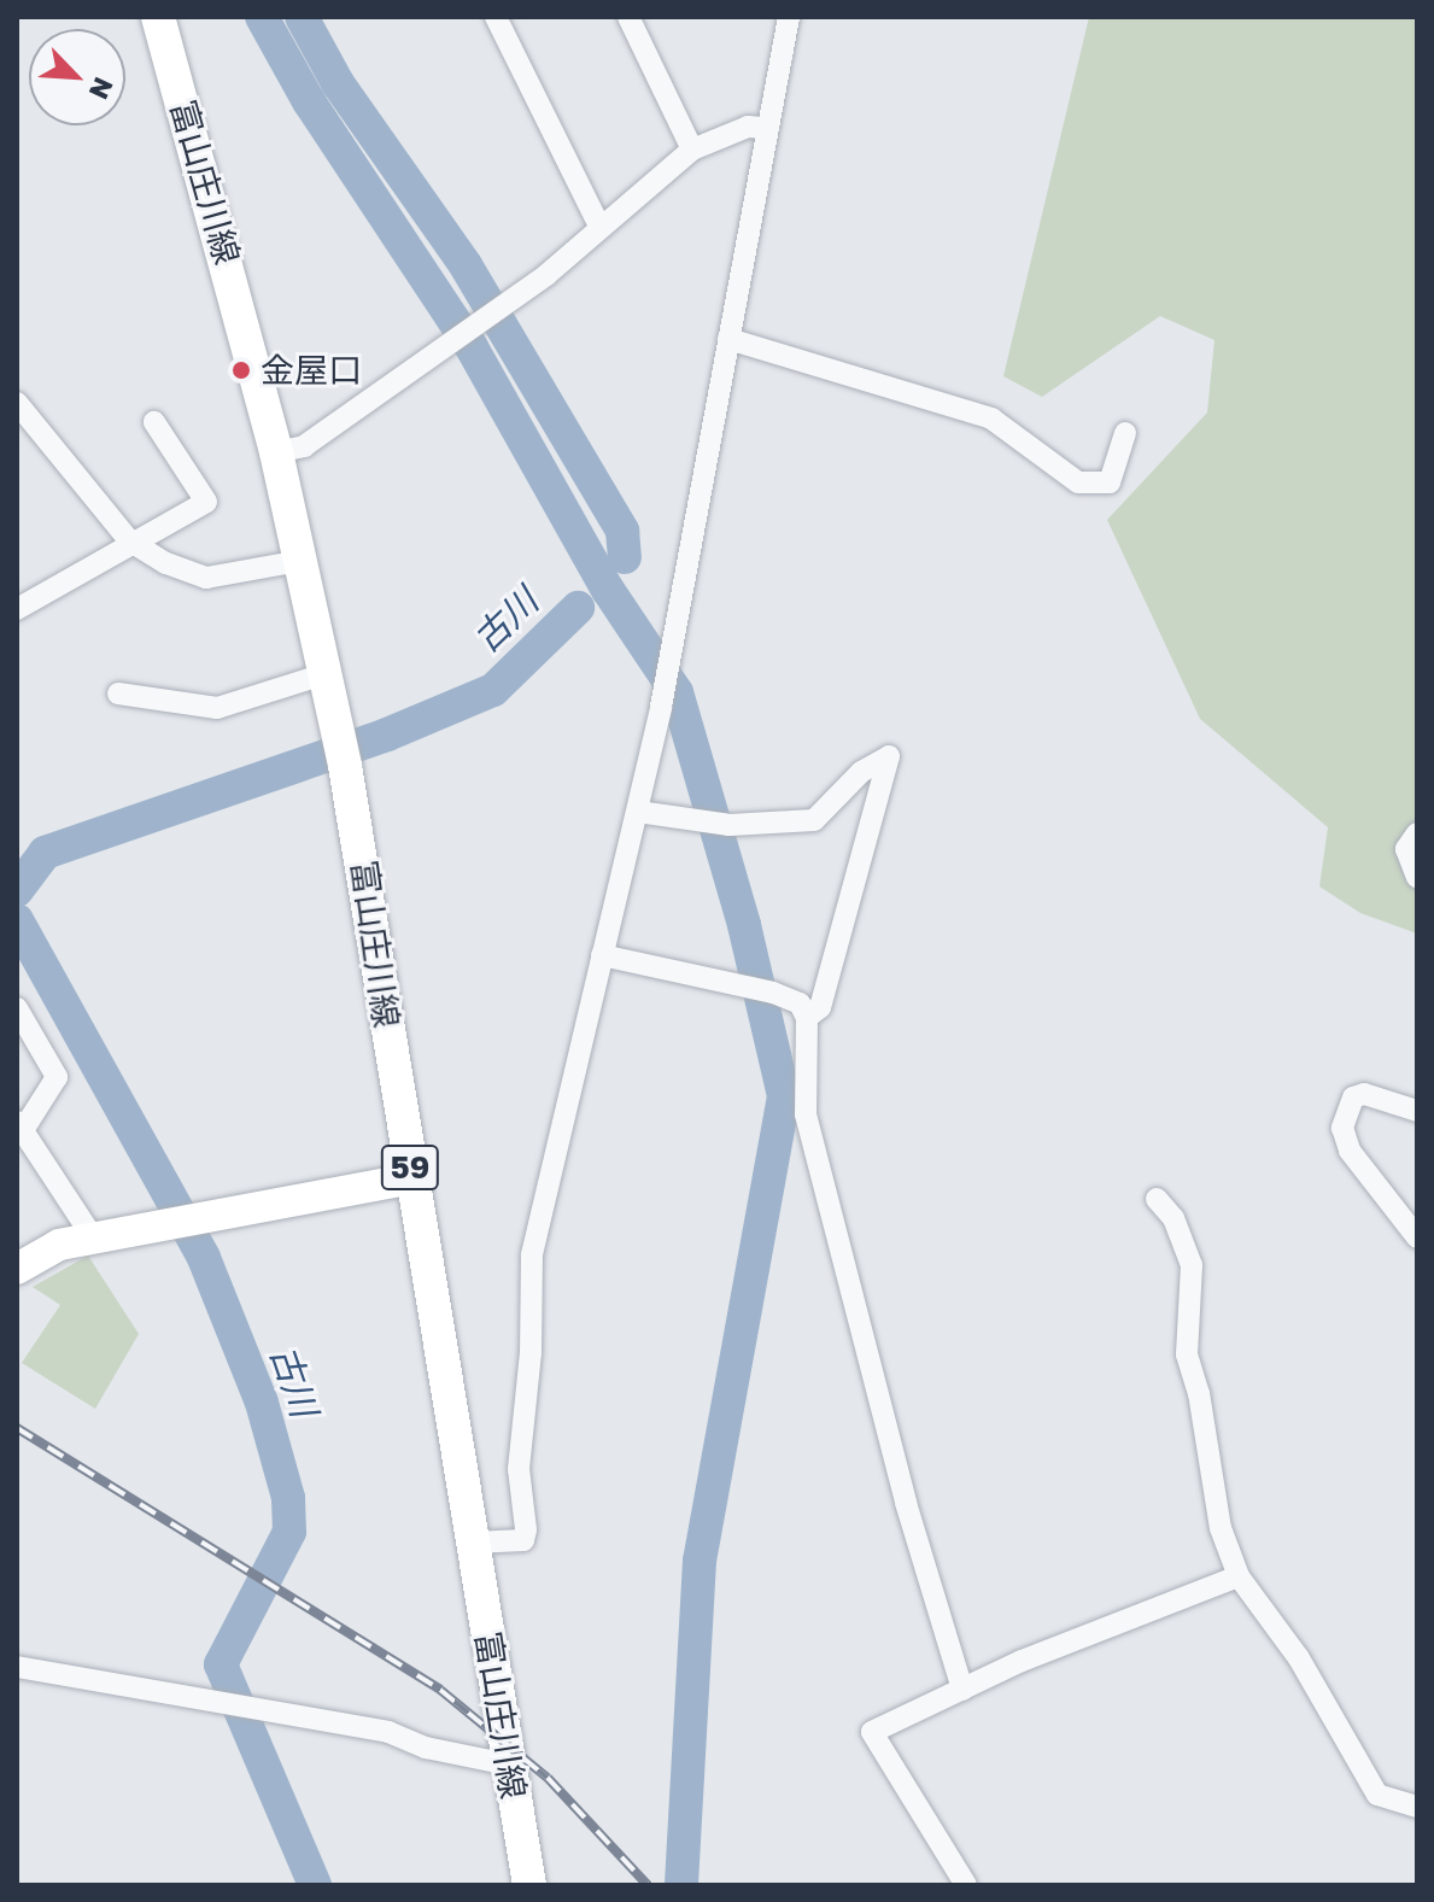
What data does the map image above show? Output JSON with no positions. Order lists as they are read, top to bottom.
{
  "streets": {
    "main road": ["富山庄川線", "59"]
  },
  "water": ["古川"],
  "places": ["金屋口"],
  "north": "bottom right"
}
